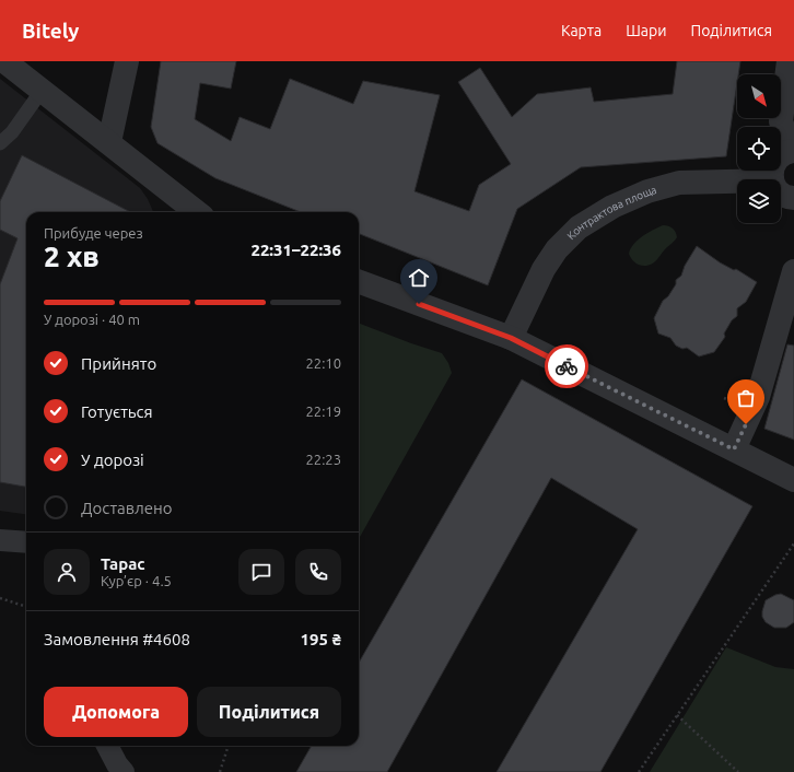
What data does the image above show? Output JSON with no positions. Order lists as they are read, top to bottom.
{
  "streets": {
    "street": ["Контрактова площа"]
  },
  "north": "bottom right",
  "page": {
    "header": "Bitely",
    "nav": ["Карта", "Шари", "Поділитися"],
    "heading": ["2 хв", "Прибуде через", "22:31–22:36"],
    "panel": [
      "Тарас",
      "Кур’єр · 4.5",
      "Замовлення #4608",
      "195 ₴"
    ],
    "bar": "У дорозі · 40 m",
    "list": [
      ["Прийнято", "22:10"],
      ["Готується", "22:19"],
      ["У дорозі", "22:23"],
      "Доставлено"
    ],
    "buttons": ["Допомога", "Поділитися"]
  }
}
